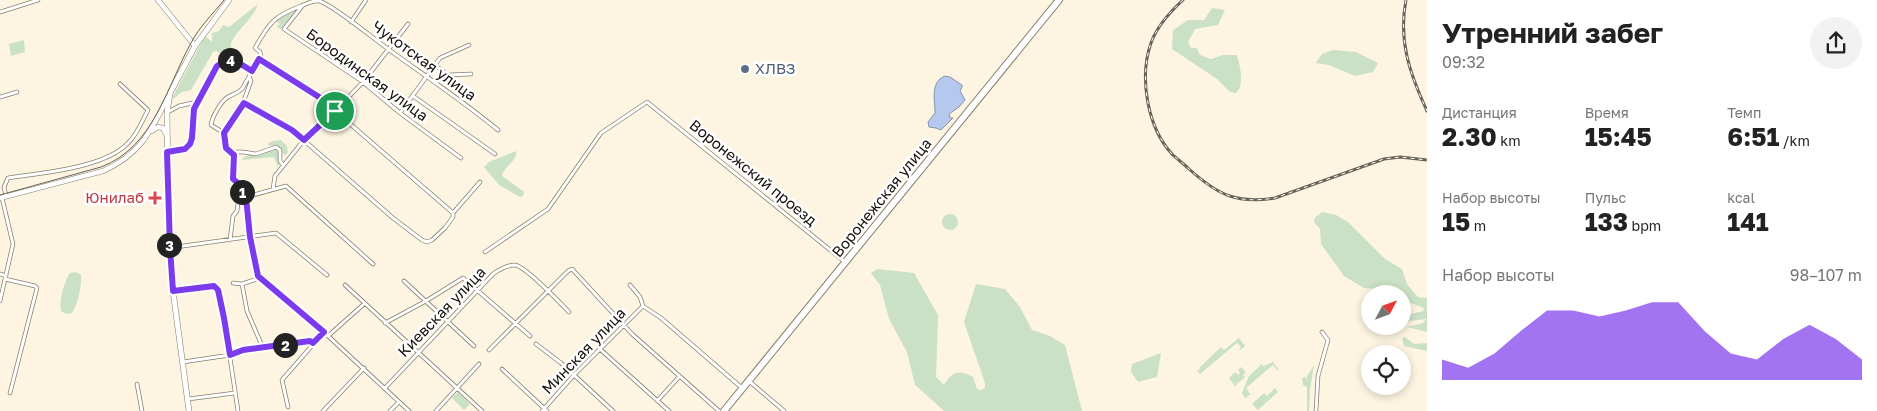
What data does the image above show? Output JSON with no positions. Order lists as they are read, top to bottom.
{
  "streets": {
    "highway": ["Воронежская улица"],
    "street": [
      "Чукотская улица",
      "Бородинская улица",
      "Воронежский проезд",
      "Киевская улица",
      "Минская улица"
    ]
  },
  "crossings": [
    ["Чукотская улица", "Бородинская улица"],
    ["Воронежский проезд", "Воронежская улица"]
  ],
  "places": {
    "other": ["ХЛВЗ"],
    "health": ["Юнилаб"]
  },
  "north": "top right",
  "page": {
    "heading": ["Утренний забег", "09:32"],
    "pins": [
      "4",
      "1",
      "3",
      "2"
    ],
    "stats": [
      ["Дистанция", "2.30 km"],
      ["Время", "15:45"],
      ["Темп", "6:51 /km"],
      ["Набор высоты", "15 m"],
      ["Пульс", "133 bpm"],
      ["kcal", "141"]
    ],
    "chart": ["Набор высоты", "98–107 m"]
  }
}
